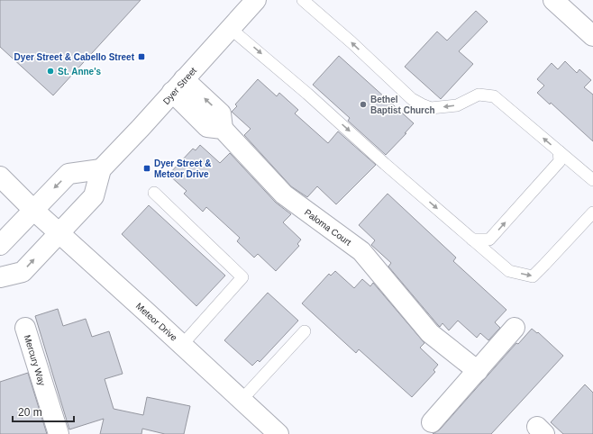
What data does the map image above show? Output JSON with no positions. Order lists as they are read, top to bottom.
{
  "streets": {
    "street": [
      "Dyer Street",
      "Paloma Court",
      "Meteor Drive",
      "Mercury Way"
    ]
  },
  "crossings": [
    ["Dyer Street", "Paloma Court"],
    ["Dyer Street", "Meteor Drive"]
  ],
  "places": {
    "transit": ["Dyer Street & Cabello Street", "Dyer Street & Meteor Drive"],
    "other": ["St. Anne's", "Bethel Baptist Church"]
  },
  "scale_bar": "20 m"
}
